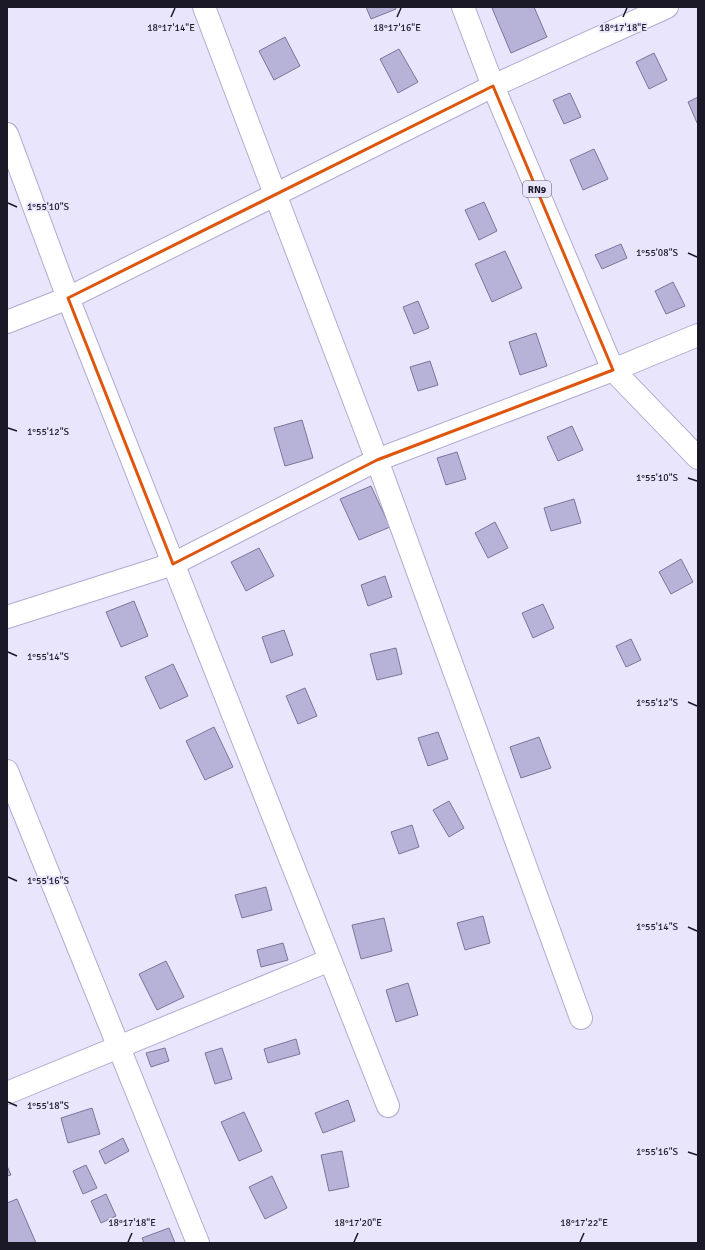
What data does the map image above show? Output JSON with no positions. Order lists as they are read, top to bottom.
{
  "streets": {
    "street": ["RN9"]
  },
  "coordinates": [
    "18°17'14\"E",
    "18°17'16\"E",
    "18°17'18\"E",
    "1°55'10\"S",
    "1°55'08\"S",
    "1°55'12\"S",
    "1°55'14\"S",
    "1°55'16\"S",
    "1°55'18\"S",
    "18°17'20\"E",
    "18°17'22\"E"
  ]
}
